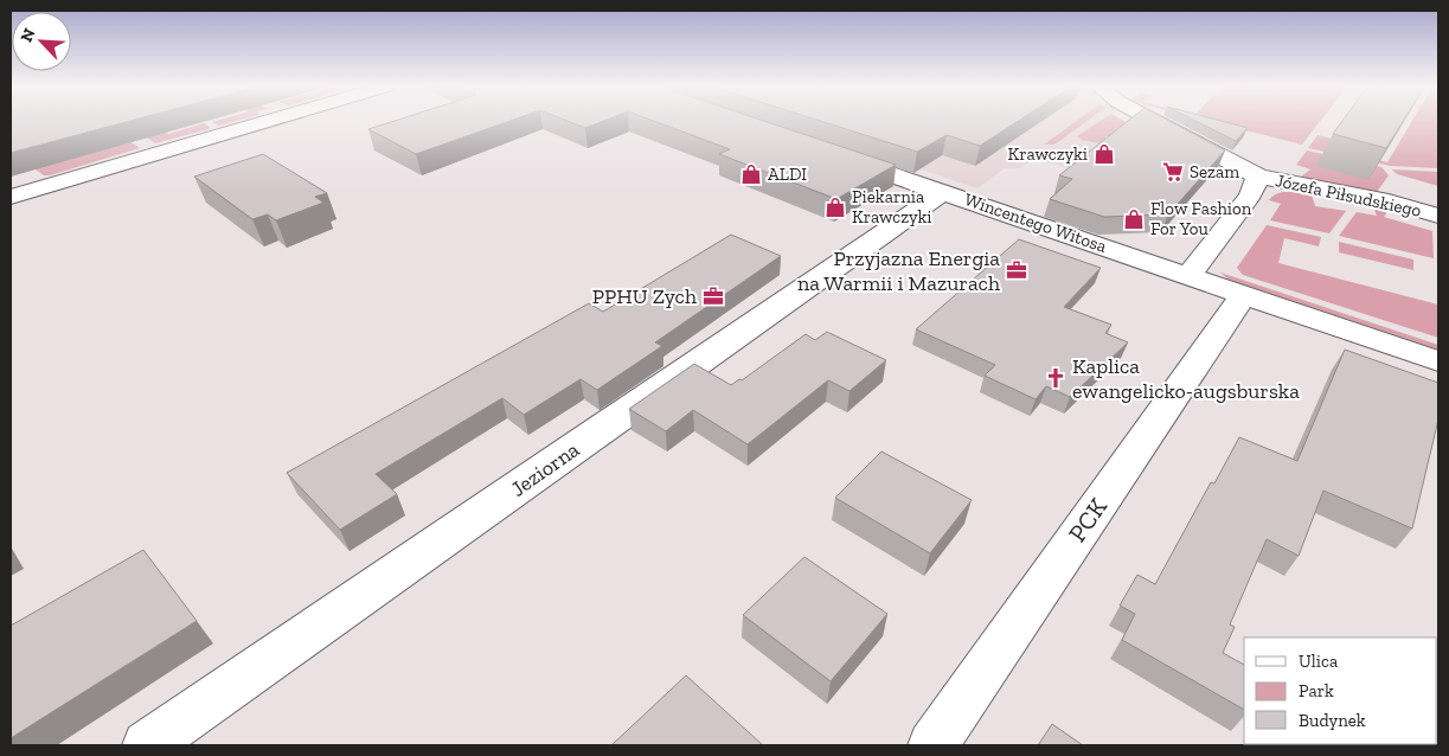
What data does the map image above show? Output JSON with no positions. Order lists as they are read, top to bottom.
{
  "streets": {
    "street": [
      "Józefa Piłsudskiego",
      "Wincentego Witosa",
      "Jeziorna",
      "PCK"
    ]
  },
  "crossings": [
    ["Józefa Piłsudskiego", "Wincentego Witosa"],
    ["Wincentego Witosa", "Jeziorna"],
    ["Wincentego Witosa", "PCK"]
  ],
  "places": {
    "shop": [
      "Krawczyki",
      "ALDI",
      "Piekarnia Krawczyki",
      "Flow Fashion For You"
    ],
    "supermarket": ["Sezam"],
    "office": ["Przyjazna Energia na Warmii i Mazurach", "PPHU Zych"],
    "church": ["Kaplica ewangelicko-augsburska"]
  },
  "legend": ["Ulica", "Park", "Budynek"],
  "north": "top left"
}
